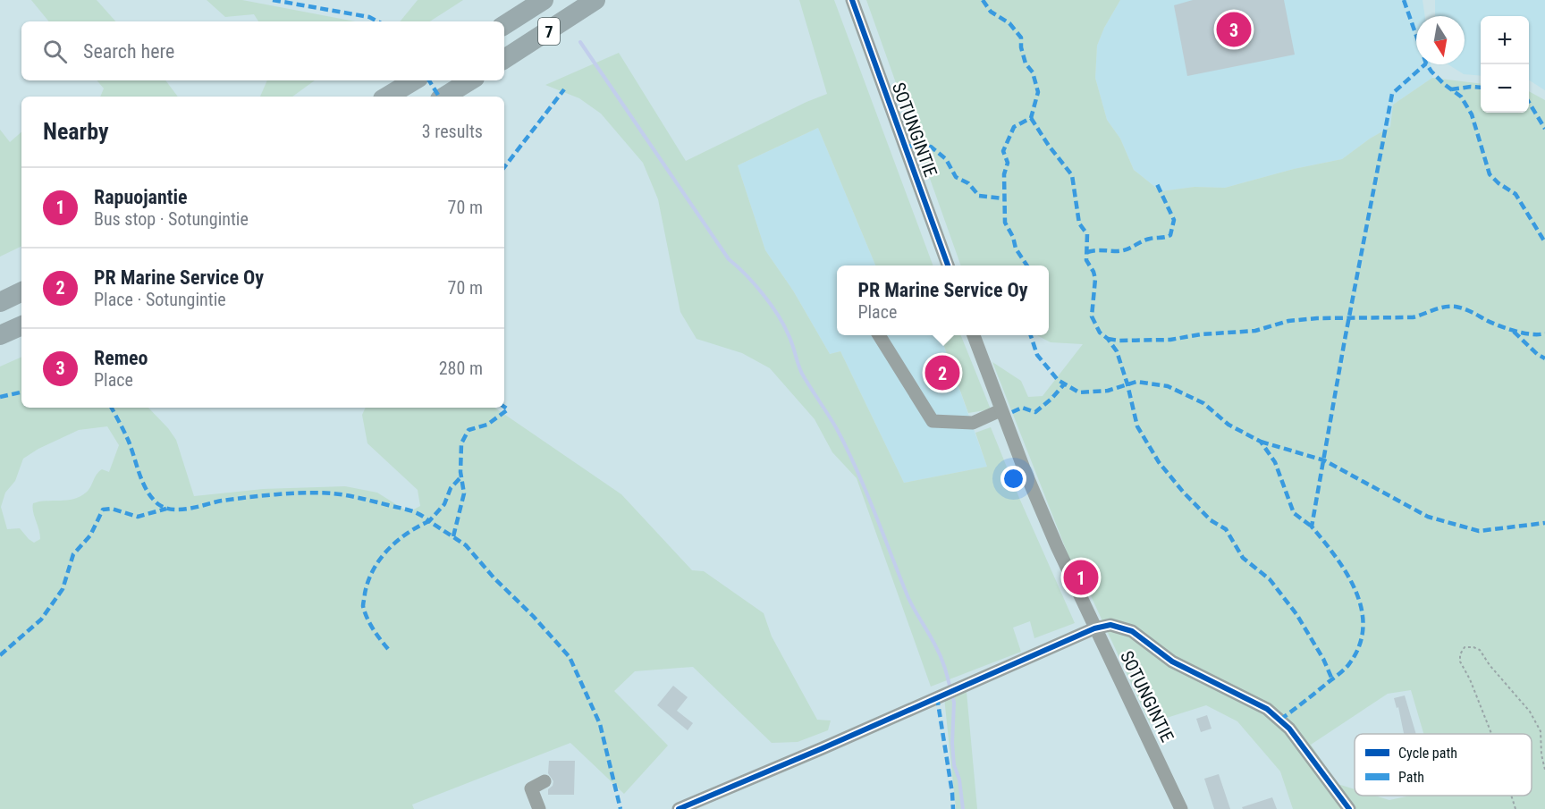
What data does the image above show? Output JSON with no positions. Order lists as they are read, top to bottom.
{
  "streets": {
    "highway": ["7"],
    "street": ["SOTUNGINTIE"]
  },
  "legend": ["Cycle path", "Path"],
  "north": "bottom",
  "page": {
    "pins": ["3", "2", "1"],
    "map_buttons": ["+", "−"],
    "search": "Search here",
    "heading": ["Nearby", "3 results"],
    "list": [
      {
        "mark": "1",
        "name": "Rapuojantie",
        "note": "Bus stop · Sotungintie",
        "value": "70 m"
      },
      {
        "mark": "2",
        "name": "PR Marine Service Oy",
        "note": "Place · Sotungintie",
        "value": "70 m"
      },
      {
        "mark": "3",
        "name": "Remeo",
        "note": "Place",
        "value": "280 m"
      }
    ],
    "popup": ["PR Marine Service Oy", "Place"]
  }
}
